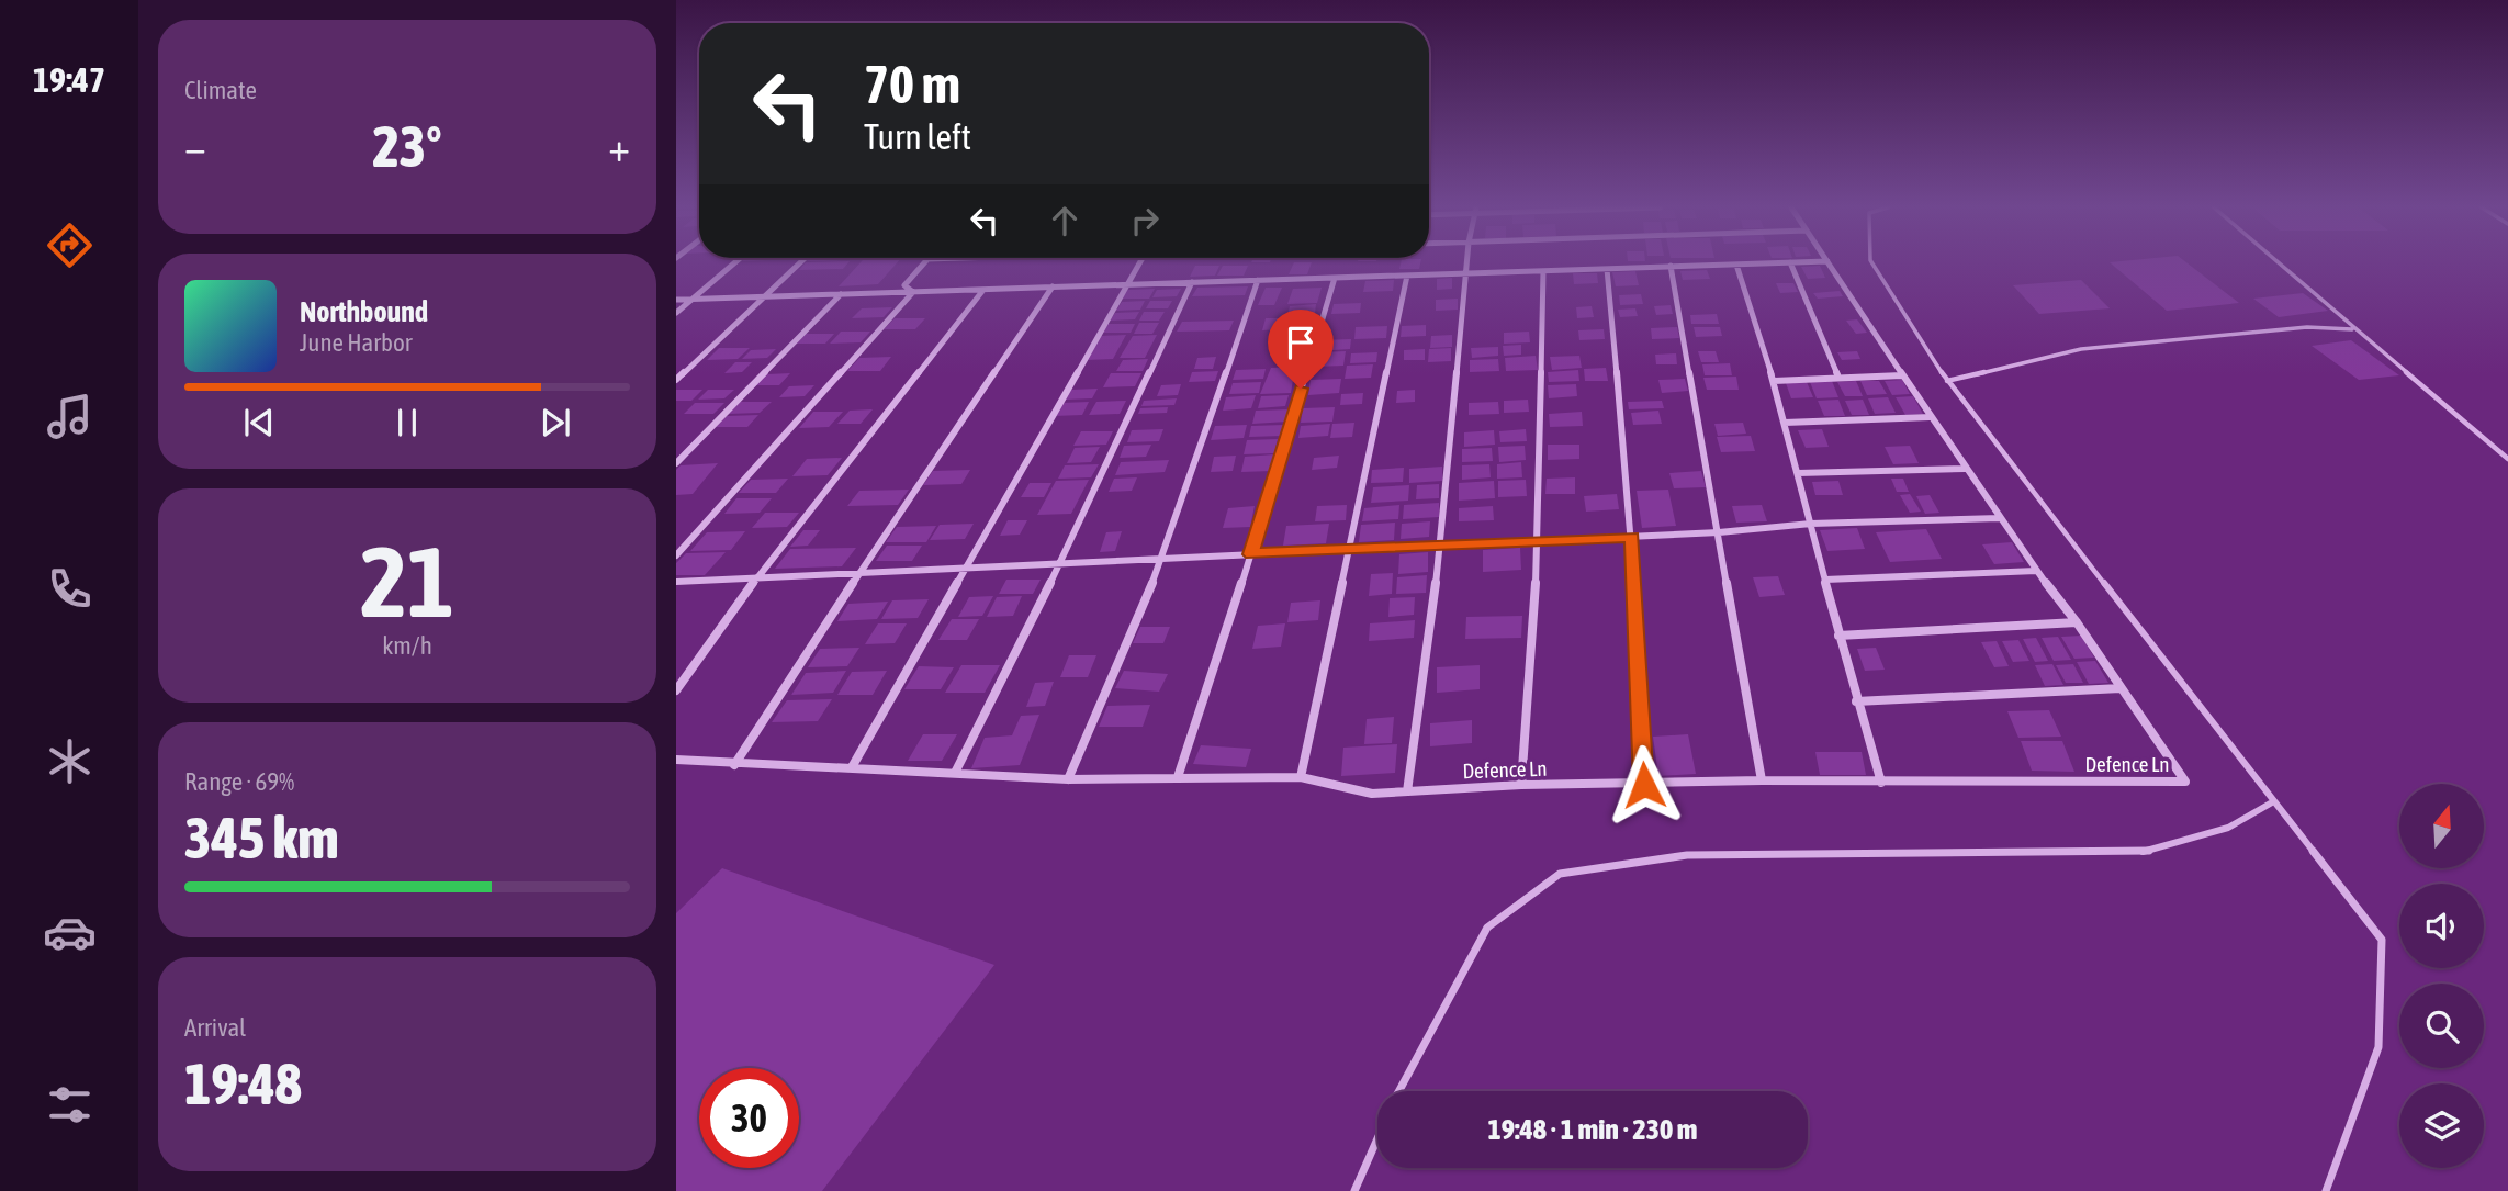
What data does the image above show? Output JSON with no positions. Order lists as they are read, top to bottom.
{
  "streets": {
    "street": ["Defence Ln"]
  },
  "north": "top",
  "page": {
    "tabs": "19:47",
    "tile": [
      "Climate",
      ["21", "km/h"],
      ["Range · 69%", "345 km"],
      ["Arrival", "19:48"]
    ],
    "turn": ["70 m", "Turn left"],
    "heat": ["−", "23°", "+"],
    "song": ["Northbound", "June Harbor"],
    "limit": "30",
    "trip": "19:48 · 1 min · 230 m"
  }
}
